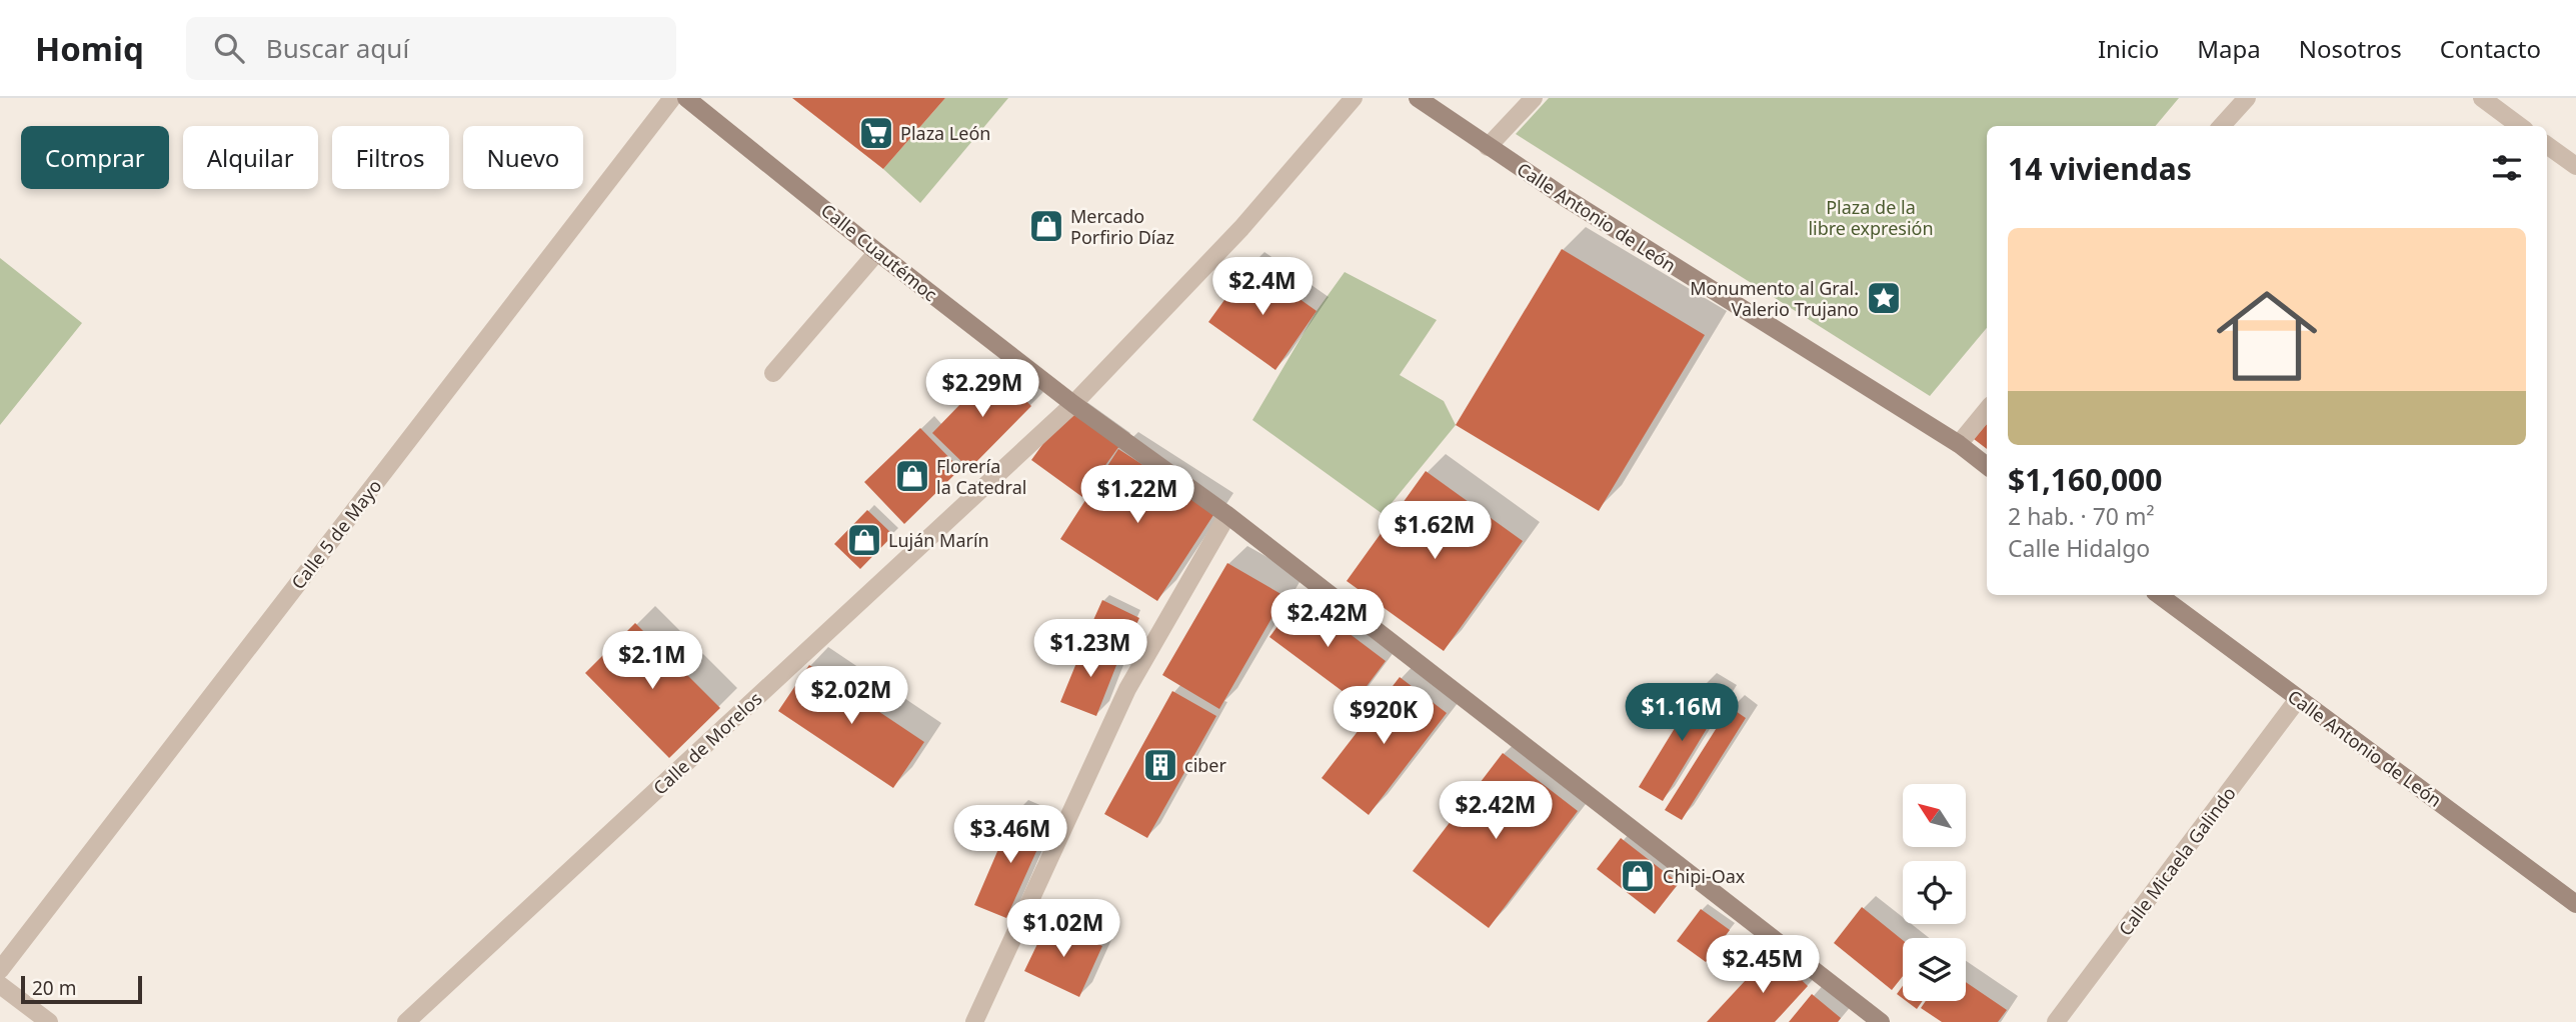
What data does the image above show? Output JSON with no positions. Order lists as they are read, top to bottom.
{
  "streets": {
    "main road": ["Calle Antonio de León", "Calle Cuautémoc"],
    "street": ["Calle 5 de Mayo", "Calle de Morelos", "Calle Micaela Galindo"]
  },
  "crossings": [
    ["Calle Antonio de León", "Calle Micaela Galindo"],
    ["Calle Cuautémoc", "Calle de Morelos"]
  ],
  "parks": ["Plaza de la libre expresión"],
  "places": {
    "supermarket": ["Plaza León"],
    "shop": [
      "Mercado Porfirio Díaz",
      "Florería la Catedral",
      "Luján Marín",
      "Chipi-Oax"
    ],
    "place": ["Monumento al Gral. Valerio Trujano"],
    "building": ["ciber"]
  },
  "scale_bar": "20 m",
  "north": "top left",
  "page": {
    "header": "Homiq",
    "search": "Buscar aquí",
    "nav": [
      "Inicio",
      "Mapa",
      "Nosotros",
      "Contacto"
    ],
    "chip": [
      "Comprar",
      "Alquilar",
      "Filtros",
      "Nuevo"
    ],
    "heading": "14 viviendas",
    "list": [
      {
        "name": "$1,160,000",
        "note": "2 hab. · 70 m² · Calle Hidalgo"
      }
    ],
    "price": [
      "$2.4M",
      "$2.29M",
      "$1.22M",
      "$1.62M",
      "$2.42M",
      "$1.23M",
      "$2.1M",
      "$2.02M",
      "$1.16M",
      "$920K",
      "$2.42M",
      "$3.46M",
      "$1.02M",
      "$2.45M"
    ],
    "scale": "20 m"
  }
}
